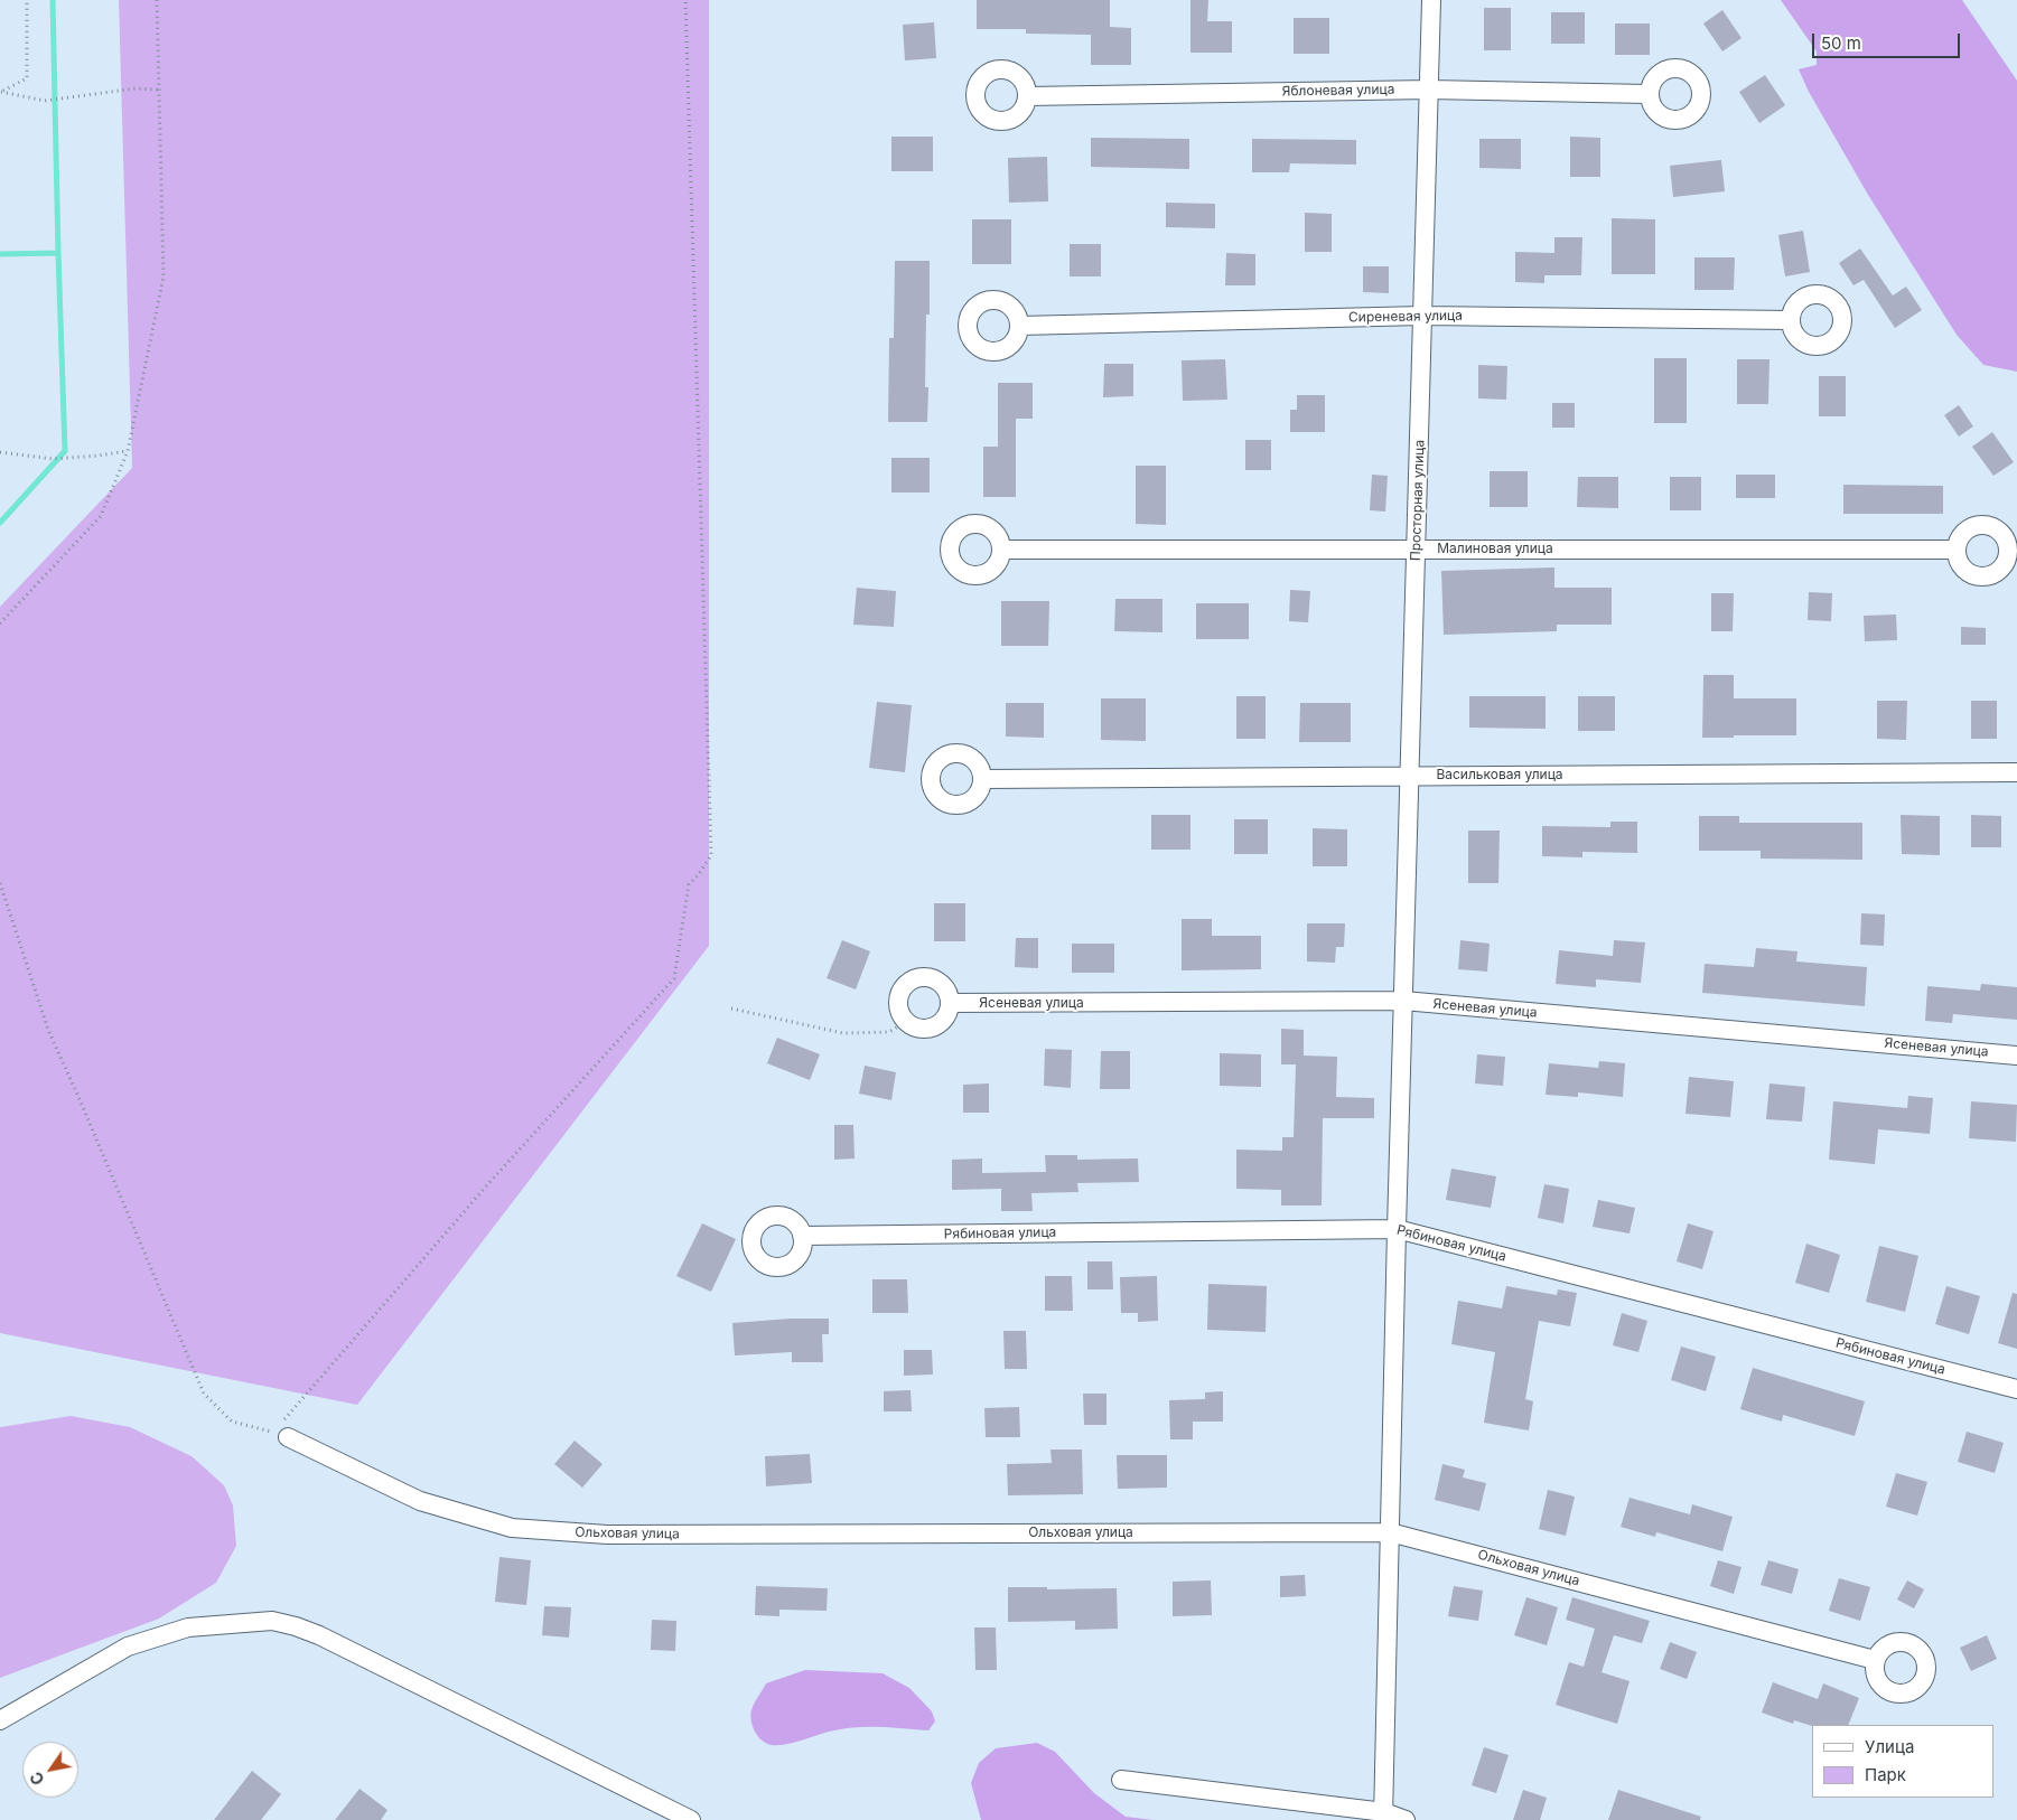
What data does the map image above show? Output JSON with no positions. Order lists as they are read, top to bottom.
{
  "streets": {
    "street": [
      "Яблоневая улица",
      "Сиреневая улица",
      "Просторная улица",
      "Малиновая улица",
      "Васильковая улица",
      "Ясеневая улица",
      "Рябиновая улица",
      "Ольховая улица"
    ]
  },
  "crossings": [
    ["Яблоневая улица", "Просторная улица"],
    ["Сиреневая улица", "Просторная улица"],
    ["Просторная улица", "Малиновая улица"],
    ["Просторная улица", "Васильковая улица"],
    ["Просторная улица", "Ясеневая улица"],
    ["Просторная улица", "Рябиновая улица"],
    ["Просторная улица", "Ольховая улица"]
  ],
  "legend": ["Улица", "Парк"],
  "scale_bar": "50 m",
  "north": "bottom left"
}
